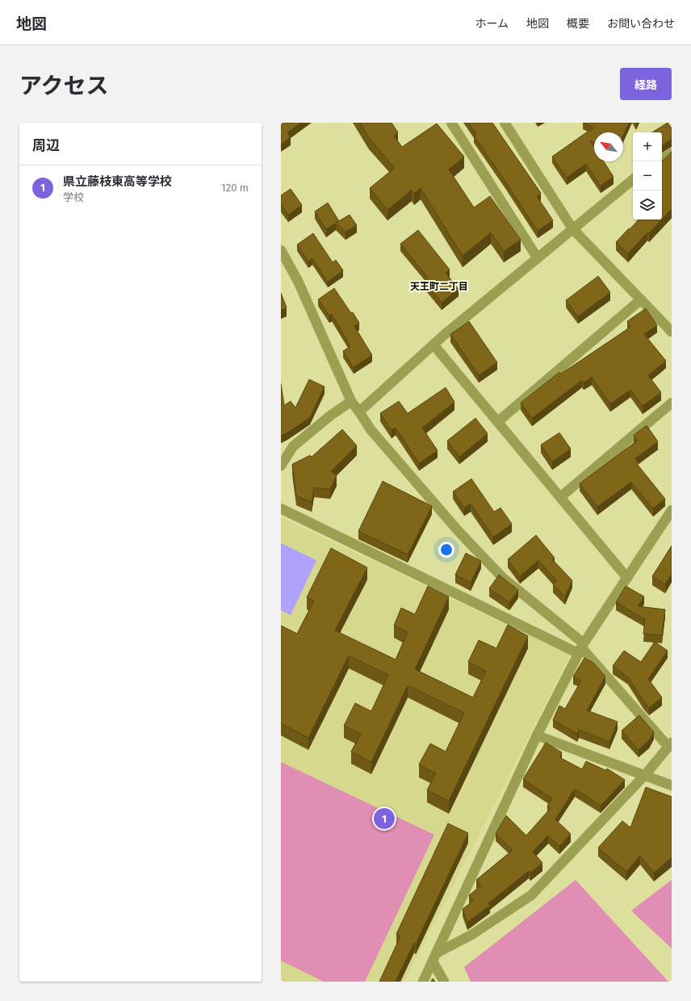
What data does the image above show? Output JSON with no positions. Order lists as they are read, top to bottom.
{
  "districts": ["天王町二丁目"],
  "north": "top left",
  "page": {
    "header": "地図",
    "nav": [
      "ホーム",
      "地図",
      "概要",
      "お問い合わせ"
    ],
    "title": "アクセス",
    "buttons": "経路",
    "heading": "周辺",
    "map_buttons": ["+", "−"],
    "list": [
      {
        "mark": "1",
        "name": "県立藤枝東高等学校",
        "note": "学校",
        "value": "120 m"
      }
    ],
    "pins": "1"
  }
}
